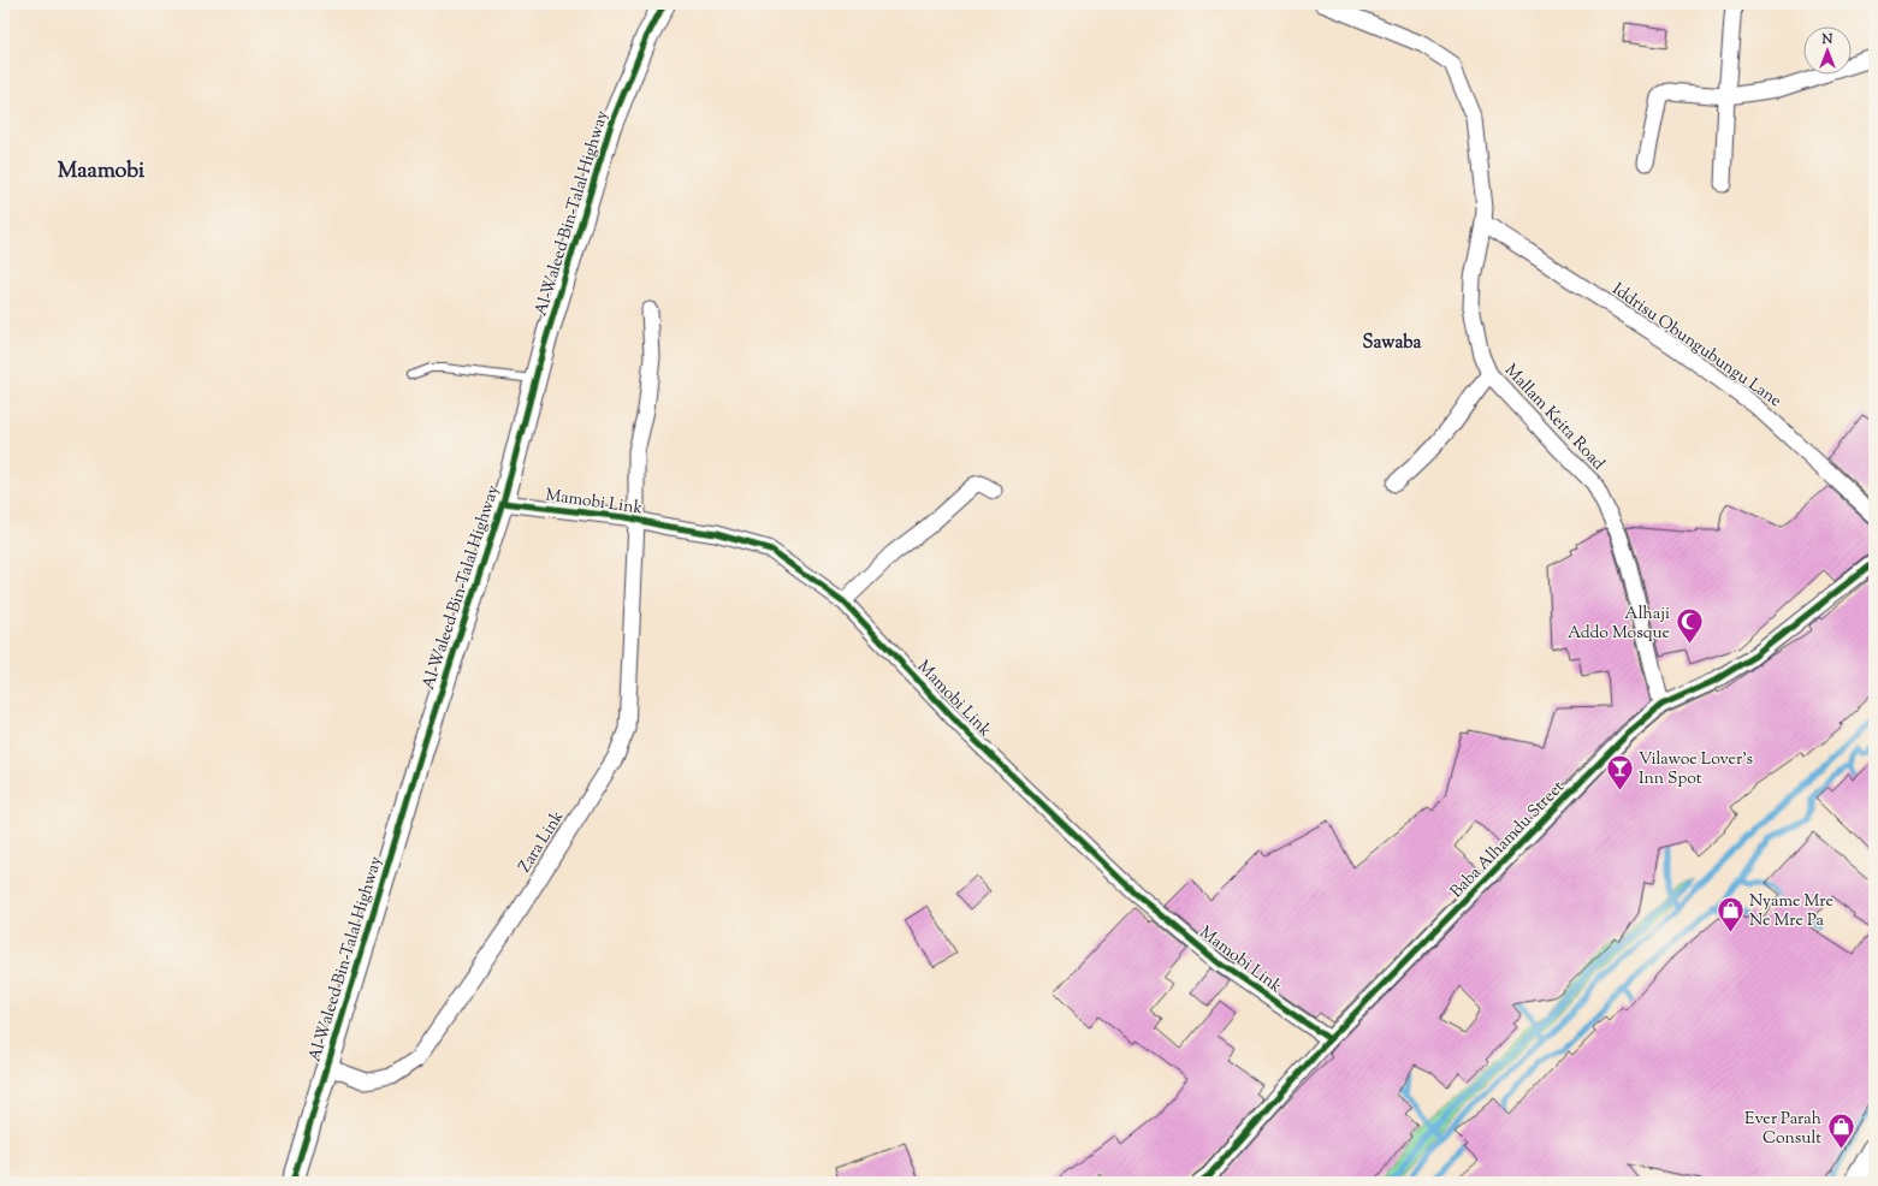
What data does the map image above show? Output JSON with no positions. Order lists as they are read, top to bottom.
{
  "streets": {
    "street": [
      "Al-Waleed Bin-Talal Highway",
      "Iddrisu Obungubungu Lane",
      "Mallam Keita Road",
      "Mamobi Link",
      "Baba Alhamdu Street",
      "Zara Link"
    ]
  },
  "crossings": [
    ["Al-Waleed Bin-Talal Highway", "Mamobi Link"],
    ["Al-Waleed Bin-Talal Highway", "Zara Link"],
    ["Iddrisu Obungubungu Lane", "Mallam Keita Road"],
    ["Mallam Keita Road", "Baba Alhamdu Street"],
    ["Mamobi Link", "Baba Alhamdu Street"],
    ["Mamobi Link", "Zara Link"]
  ],
  "districts": ["Maamobi", "Sawaba"],
  "places": {
    "mosque": ["Alhaji Addo Mosque"],
    "bar": ["Vilawoe Lover's Inn Spot"],
    "shop": ["Nyame Mre Ne Mre Pa", "Ever Parah Consult"]
  },
  "north": "top"
}
